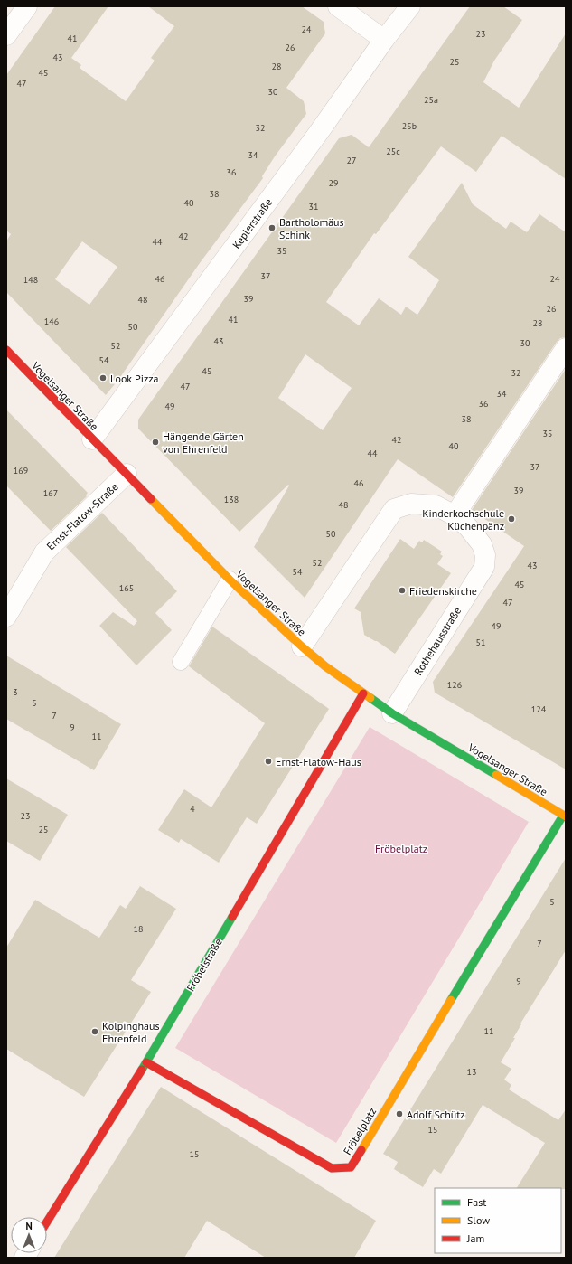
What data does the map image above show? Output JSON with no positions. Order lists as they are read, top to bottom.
{
  "streets": {
    "street": [
      "Keplerstraße",
      "Vogelsanger Straße",
      "Ernst-Flatow-Straße",
      "Rothehausstraße",
      "Fröbelstraße",
      "Fröbelplatz"
    ]
  },
  "crossings": [
    ["Keplerstraße", "Vogelsanger Straße"],
    ["Vogelsanger Straße", "Ernst-Flatow-Straße"],
    ["Vogelsanger Straße", "Rothehausstraße"],
    ["Vogelsanger Straße", "Fröbelstraße"],
    ["Vogelsanger Straße", "Fröbelplatz"],
    ["Fröbelstraße", "Fröbelplatz"]
  ],
  "parks": ["Fröbelplatz"],
  "places": [
    "Bartholomäus Schink",
    "Look Pizza",
    "Hängende Gärten von Ehrenfeld",
    "Kinderkochschule Küchenpänz",
    "Friedenskirche",
    "Ernst-Flatow-Haus",
    "Kolpinghaus Ehrenfeld",
    "Adolf Schütz"
  ],
  "house_numbers": [
    "24",
    "23",
    "41",
    "26",
    "43",
    "25",
    "28",
    "45",
    "47",
    "30",
    "25a",
    "25b",
    "32",
    "25c",
    "34",
    "27",
    "36",
    "29",
    "38",
    "40",
    "31",
    "42",
    "44",
    "35",
    "37",
    "46",
    "24",
    "148",
    "39",
    "48",
    "26",
    "41",
    "146",
    "28",
    "50",
    "43",
    "30",
    "52",
    "54",
    "45",
    "32",
    "47",
    "34",
    "36",
    "49",
    "38",
    "35",
    "42",
    "40",
    "44",
    "37",
    "169",
    "46",
    "39",
    "167",
    "138",
    "48",
    "50",
    "52",
    "43",
    "54",
    "45",
    "165",
    "47",
    "49",
    "51",
    "126",
    "3",
    "5",
    "124",
    "7",
    "9",
    "11",
    "4",
    "23",
    "25",
    "5",
    "18",
    "7",
    "9",
    "11",
    "13",
    "15",
    "15"
  ],
  "legend": ["Fast", "Slow", "Jam"],
  "north": "top"
}
